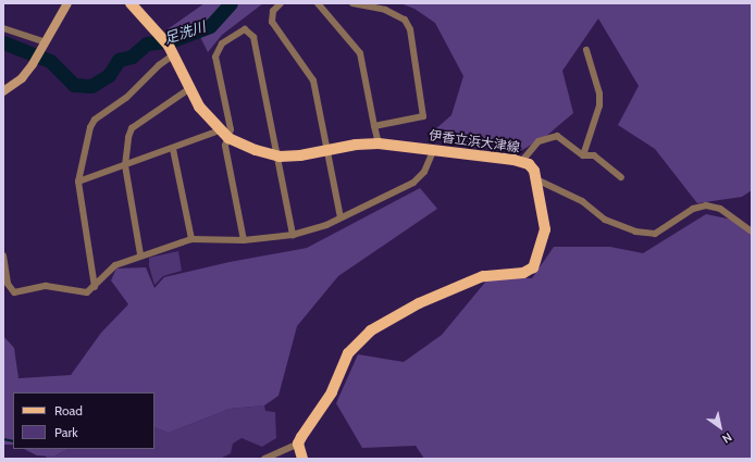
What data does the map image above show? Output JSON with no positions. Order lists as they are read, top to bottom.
{
  "streets": {
    "main road": ["伊香立浜大津線"]
  },
  "water": ["足洗川"],
  "legend": ["Road", "Park"],
  "north": "bottom right"
}
